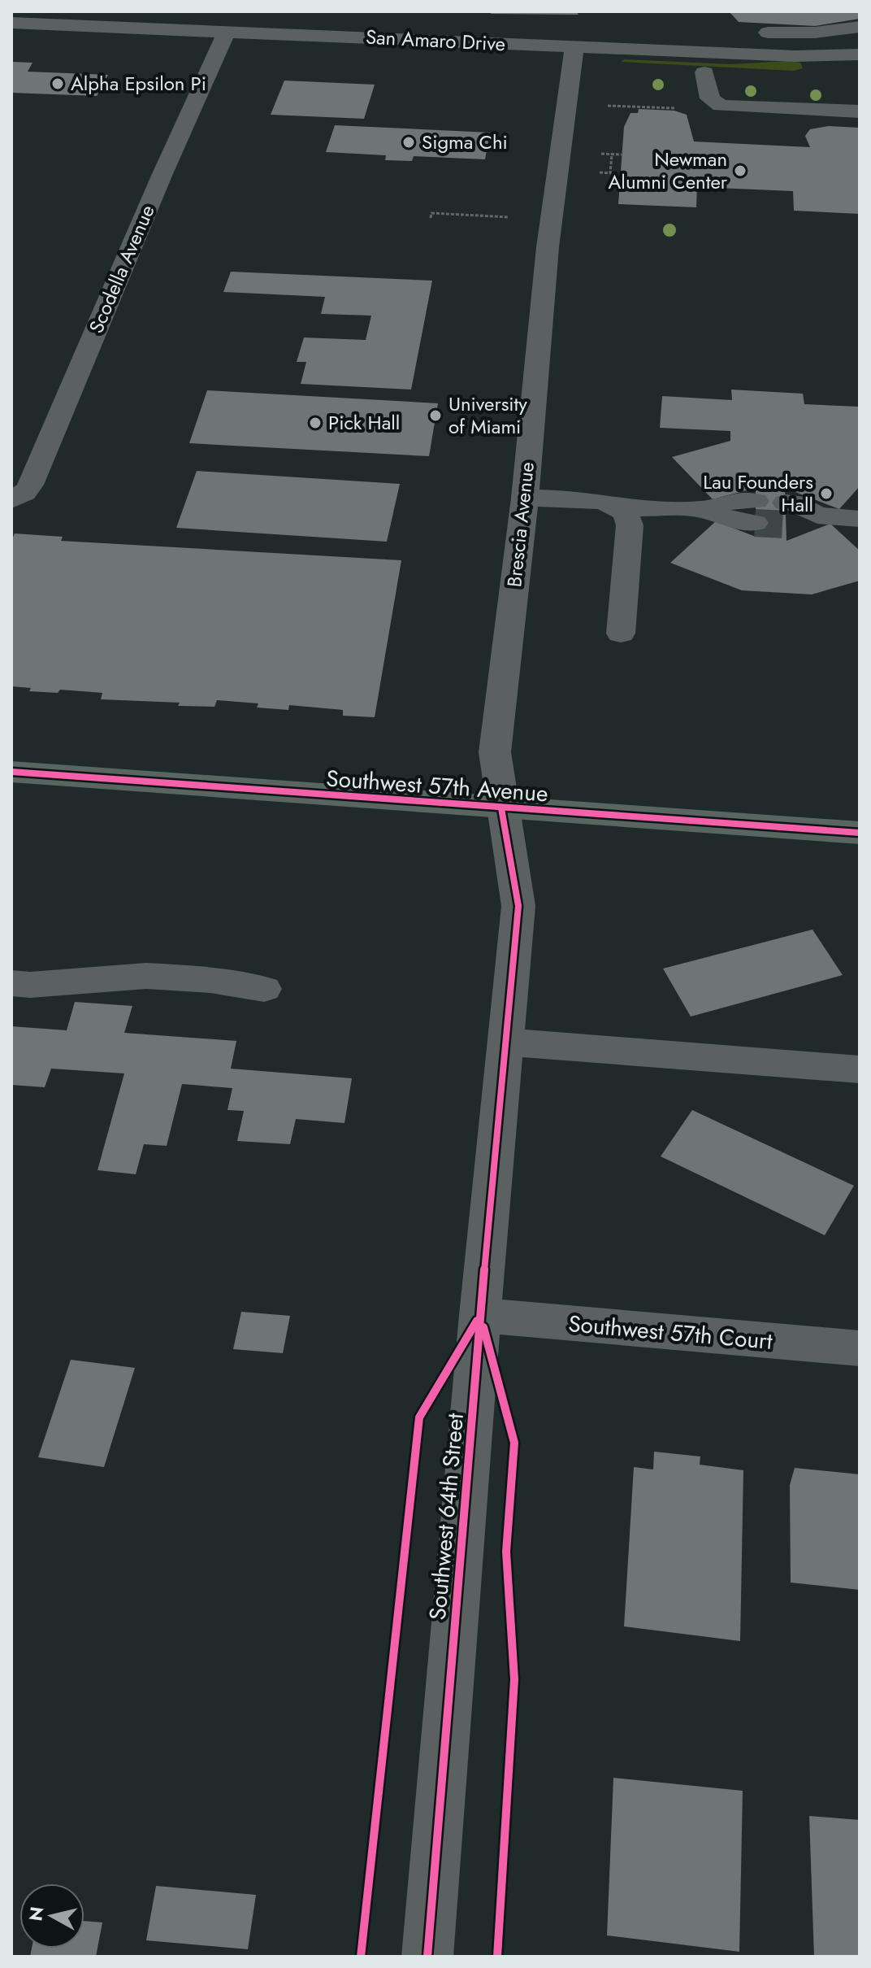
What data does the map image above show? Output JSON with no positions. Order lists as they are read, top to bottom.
{
  "streets": {
    "main road": ["Southwest 57th Avenue"],
    "street": [
      "San Amaro Drive",
      "Scodella Avenue",
      "Brescia Avenue",
      "Southwest 57th Court",
      "Southwest 64th Street"
    ]
  },
  "crossings": [
    ["San Amaro Drive", "Scodella Avenue"],
    ["San Amaro Drive", "Brescia Avenue"],
    ["Brescia Avenue", "Southwest 57th Avenue"],
    ["Brescia Avenue", "Southwest 64th Street"],
    ["Southwest 57th Avenue", "Southwest 64th Street"],
    ["Southwest 57th Court", "Southwest 64th Street"]
  ],
  "places": [
    "Alpha Epsilon Pi",
    "Sigma Chi",
    "Newman Alumni Center",
    "University of Miami",
    "Pick Hall",
    "Lau Founders Hall"
  ],
  "north": "left"
}
